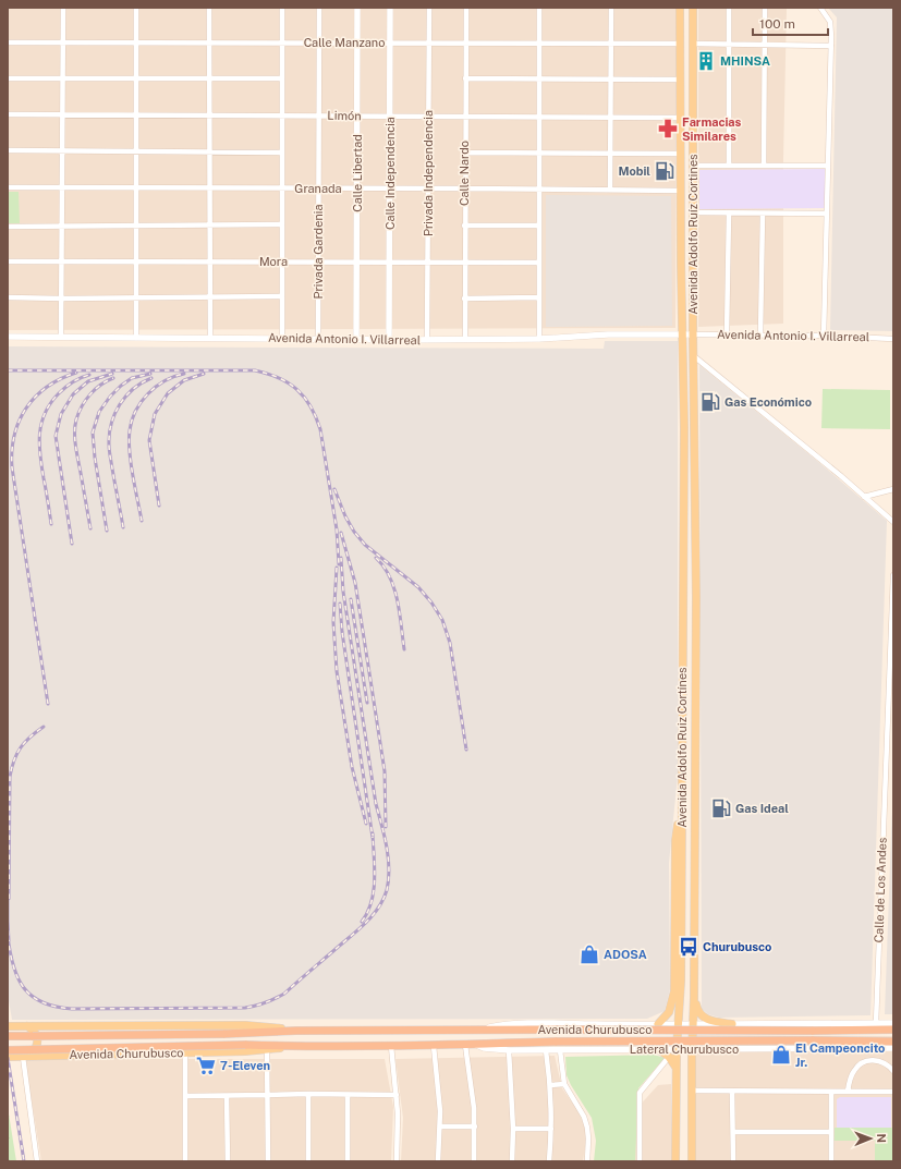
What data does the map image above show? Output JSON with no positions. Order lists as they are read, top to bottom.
{
  "streets": {
    "highway": ["Avenida Churubusco"],
    "main road": ["Avenida Adolfo Ruíz Cortines", "Avenida Adolfo Ruiz Cortínes"],
    "street": [
      "Calle Manzano",
      "Limón",
      "Calle Libertad",
      "Calle Independencia",
      "Privada Independencia",
      "Calle Nardo",
      "Granada",
      "Privada Gardenia",
      "Mora",
      "Avenida Antonio I. Villarreal",
      "Calle de Los Andes",
      "Lateral Churubusco"
    ]
  },
  "crossings": [
    ["Calle Manzano", "Calle Libertad"],
    ["Calle Manzano", "Calle Independencia"],
    ["Calle Manzano", "Privada Independencia"],
    ["Calle Manzano", "Calle Nardo"],
    ["Calle Manzano", "Avenida Adolfo Ruíz Cortines"],
    ["Calle Manzano", "Privada Gardenia"],
    ["Limón", "Calle Libertad"],
    ["Limón", "Calle Independencia"],
    ["Limón", "Privada Independencia"],
    ["Limón", "Calle Nardo"],
    ["Limón", "Avenida Adolfo Ruíz Cortines"],
    ["Limón", "Privada Gardenia"],
    ["Calle Libertad", "Granada"],
    ["Calle Libertad", "Mora"],
    ["Calle Libertad", "Avenida Antonio I. Villarreal"],
    ["Calle Independencia", "Granada"],
    ["Calle Independencia", "Mora"],
    ["Calle Independencia", "Avenida Antonio I. Villarreal"],
    ["Privada Independencia", "Granada"],
    ["Privada Independencia", "Mora"],
    ["Privada Independencia", "Avenida Antonio I. Villarreal"],
    ["Calle Nardo", "Granada"],
    ["Calle Nardo", "Mora"],
    ["Calle Nardo", "Avenida Antonio I. Villarreal"],
    ["Granada", "Avenida Adolfo Ruíz Cortines"],
    ["Granada", "Privada Gardenia"],
    ["Avenida Adolfo Ruíz Cortines", "Avenida Antonio I. Villarreal"],
    ["Avenida Adolfo Ruíz Cortines", "Avenida Adolfo Ruiz Cortínes"],
    ["Privada Gardenia", "Mora"],
    ["Privada Gardenia", "Avenida Antonio I. Villarreal"],
    ["Avenida Antonio I. Villarreal", "Avenida Adolfo Ruiz Cortínes"],
    ["Avenida Adolfo Ruiz Cortínes", "Lateral Churubusco"],
    ["Calle de Los Andes", "Lateral Churubusco"],
    ["Avenida Churubusco", "Lateral Churubusco"]
  ],
  "places": {
    "building": ["MHINSA"],
    "pharmacy": ["Farmacias Similares"],
    "fuel station": ["Mobil", "Gas Económico", "Gas Ideal"],
    "bus stop": ["Churubusco"],
    "shop": ["ADOSA", "El Campeoncito Jr."],
    "supermarket": ["7-Eleven"]
  },
  "scale_bar": "100 m",
  "north": "right"
}
